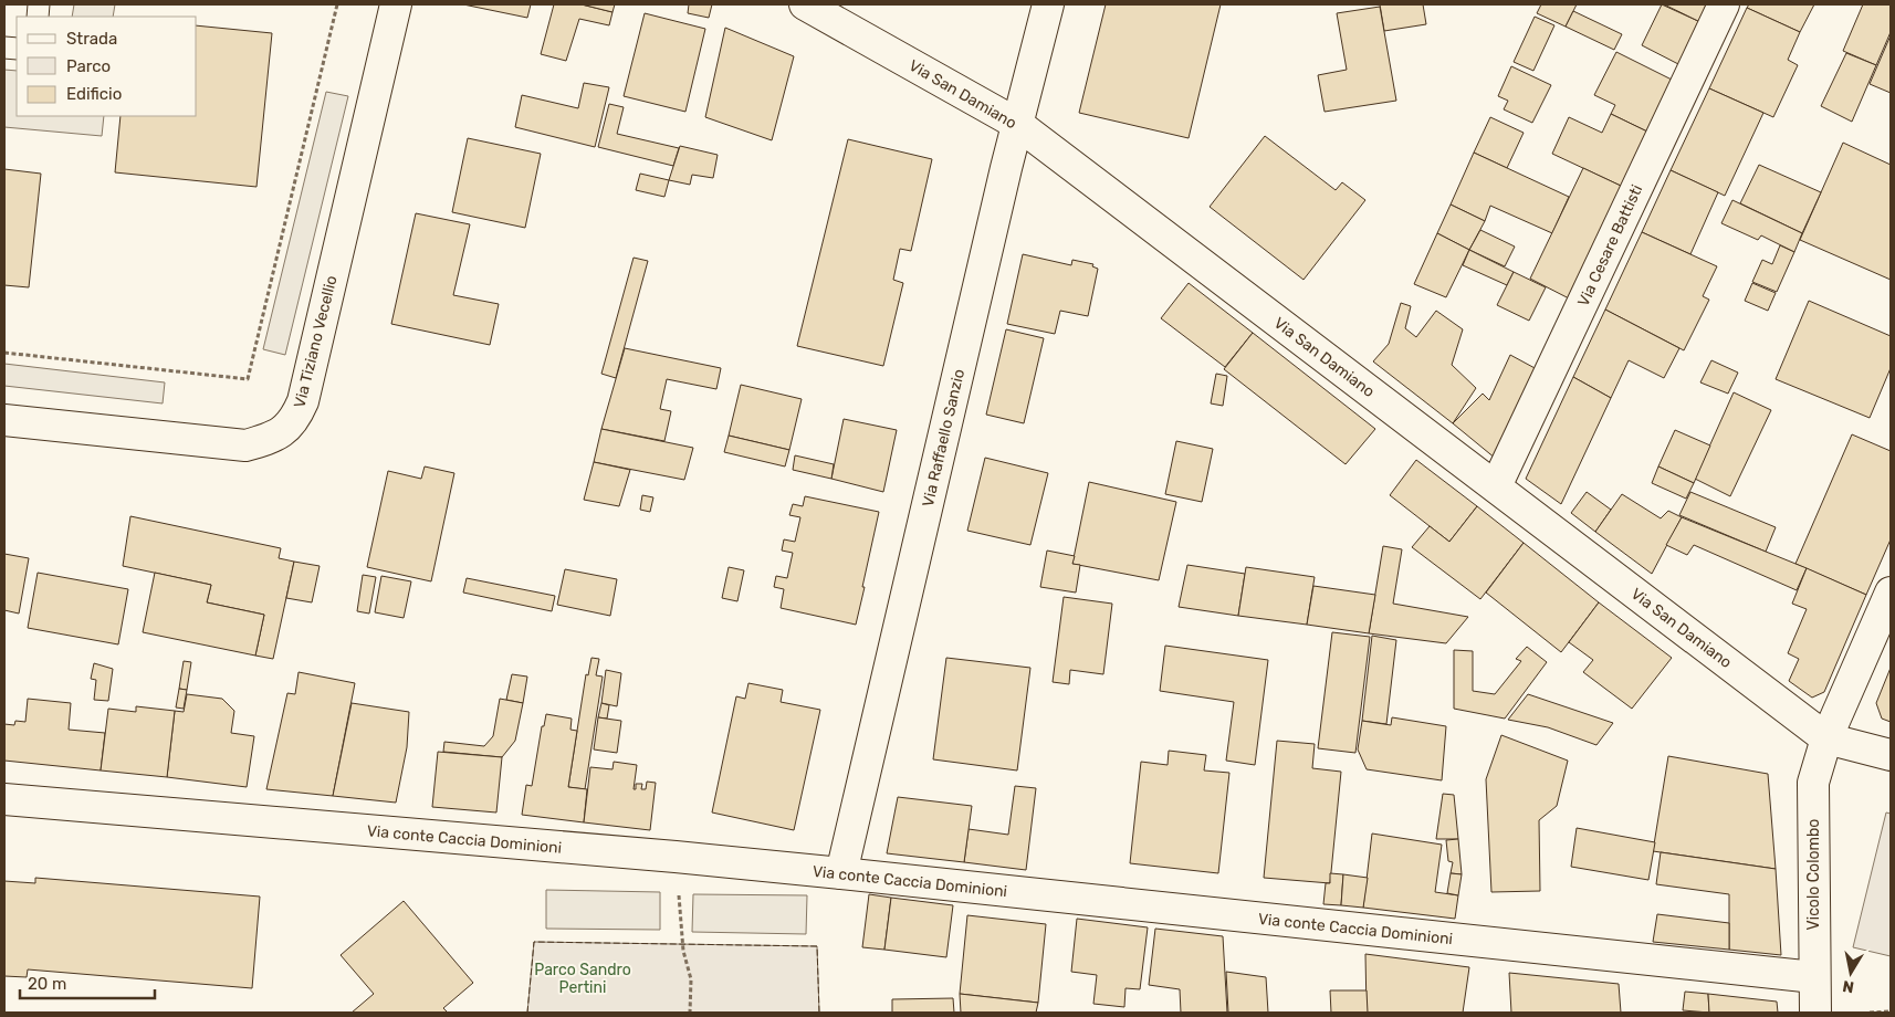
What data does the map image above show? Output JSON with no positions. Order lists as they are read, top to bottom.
{
  "streets": {
    "street": [
      "Via San Damiano",
      "Via Cesare Battisti",
      "Via Tiziano Vecellio",
      "Via Raffaello Sanzio",
      "Via conte Caccia Dominioni",
      "Vicolo Colombo"
    ]
  },
  "crossings": [
    ["Via San Damiano", "Via Cesare Battisti"],
    ["Via San Damiano", "Via Raffaello Sanzio"],
    ["Via San Damiano", "Vicolo Colombo"],
    ["Via Raffaello Sanzio", "Via conte Caccia Dominioni"],
    ["Via conte Caccia Dominioni", "Vicolo Colombo"]
  ],
  "parks": ["Parco Sandro Pertini"],
  "legend": ["Strada", "Parco", "Edificio"],
  "scale_bar": "20 m",
  "north": "bottom"
}
